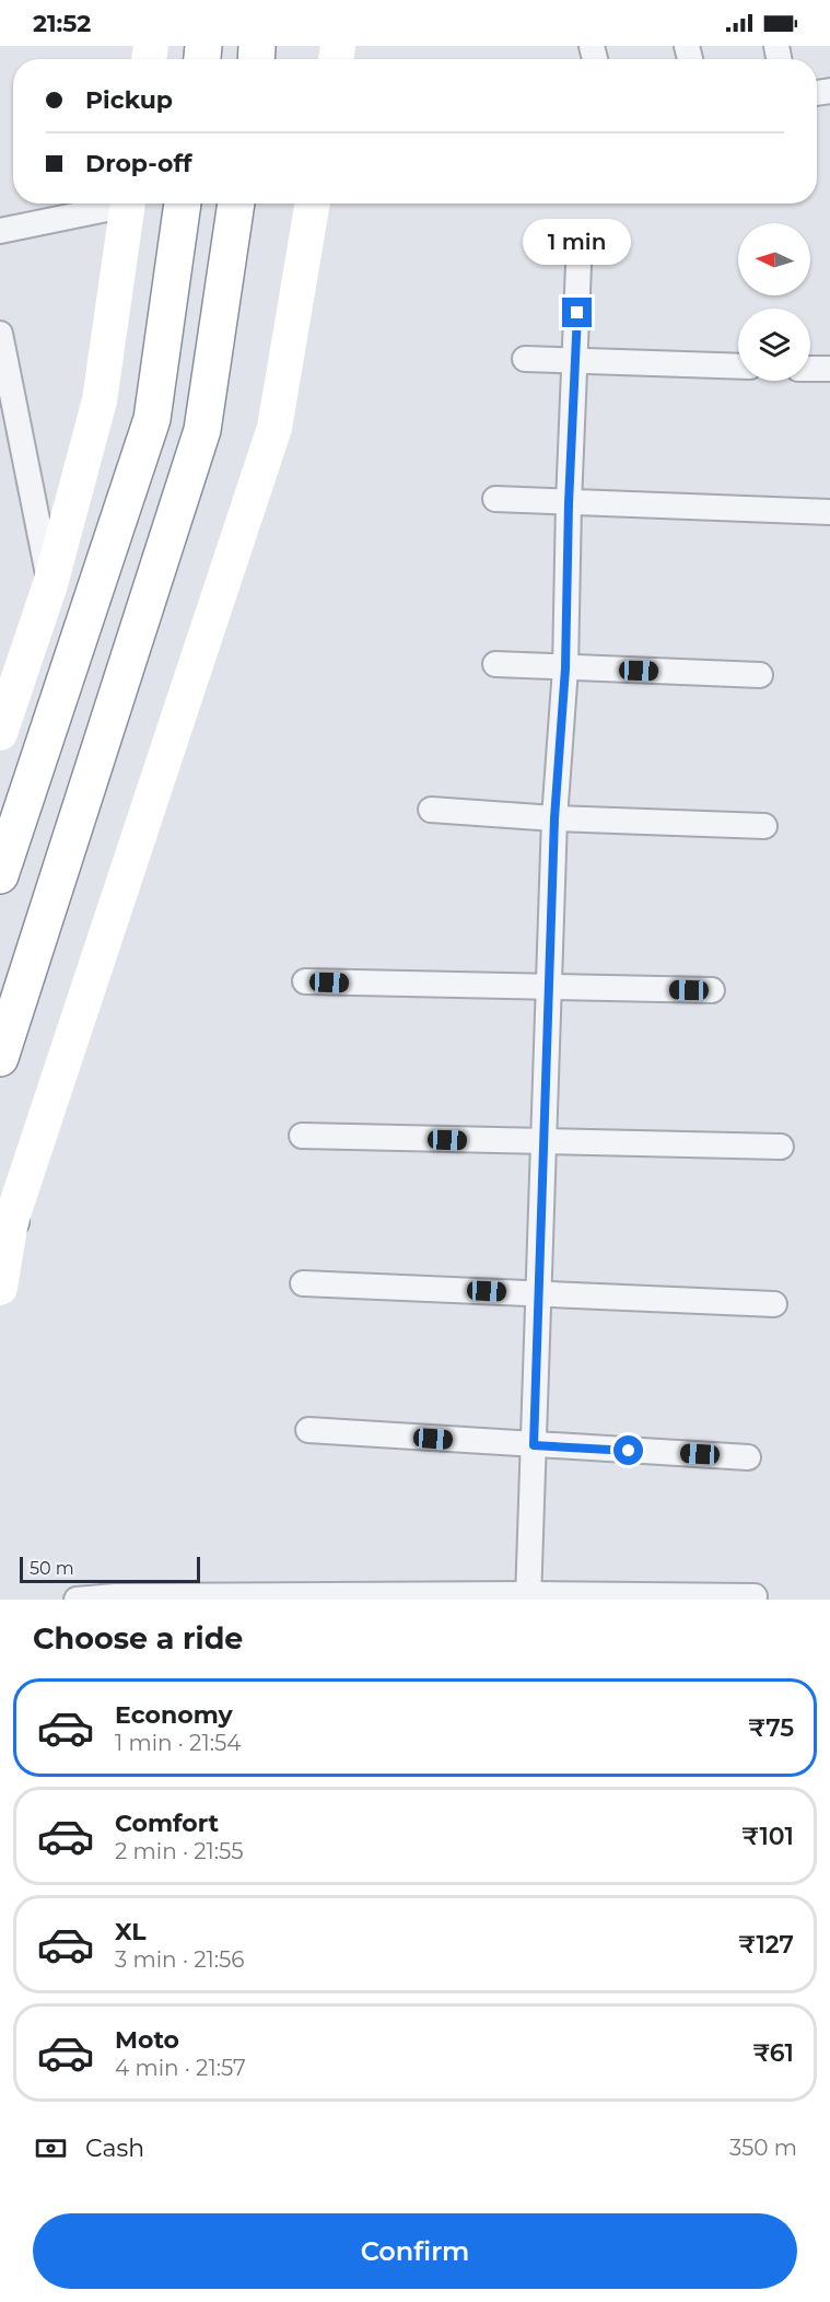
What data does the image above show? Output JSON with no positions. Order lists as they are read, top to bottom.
{
  "scale_bar": "50 m",
  "north": "left",
  "page": {
    "status": "21:52",
    "banner": ["Pickup", "Drop-off"],
    "bubble": "1 min",
    "scale": "50 m",
    "heading": "Choose a ride",
    "list": [
      {
        "name": "Economy",
        "note": "1 min · 21:54",
        "value": "₹75"
      },
      {
        "name": "Comfort",
        "note": "2 min · 21:55",
        "value": "₹101"
      },
      {
        "name": "XL",
        "note": "3 min · 21:56",
        "value": "₹127"
      },
      {
        "name": "Moto",
        "note": "4 min · 21:57",
        "value": "₹61"
      }
    ],
    "pay": ["Cash", "350 m"],
    "buttons": "Confirm"
  }
}
